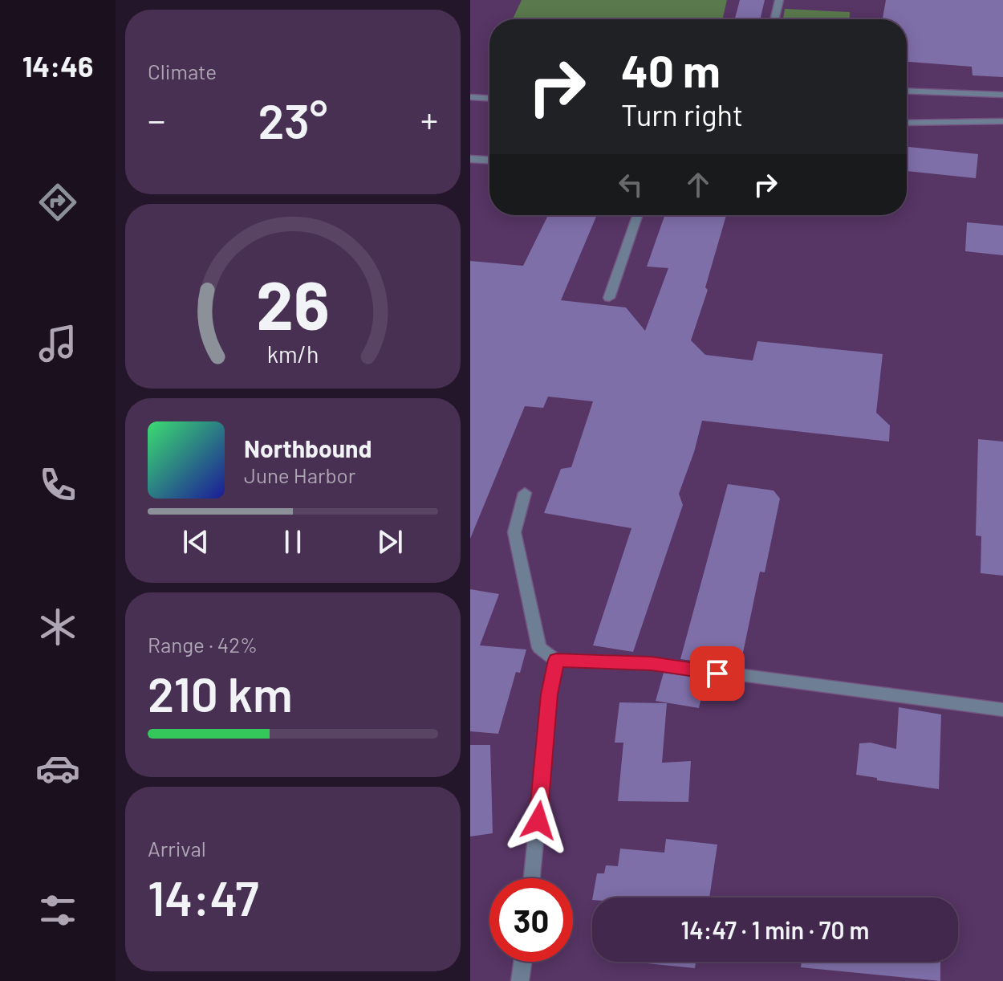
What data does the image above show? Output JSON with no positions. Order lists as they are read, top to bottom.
{
  "page": {
    "tabs": "14:46",
    "tile": [
      "Climate",
      ["Range · 42%", "210 km"],
      ["Arrival", "14:47"]
    ],
    "turn": ["40 m", "Turn right"],
    "heat": ["−", "23°", "+"],
    "song": ["Northbound", "June Harbor"],
    "limit": "30",
    "trip": "14:47 · 1 min · 70 m",
    "gauge": ["26", "km/h"]
  }
}
